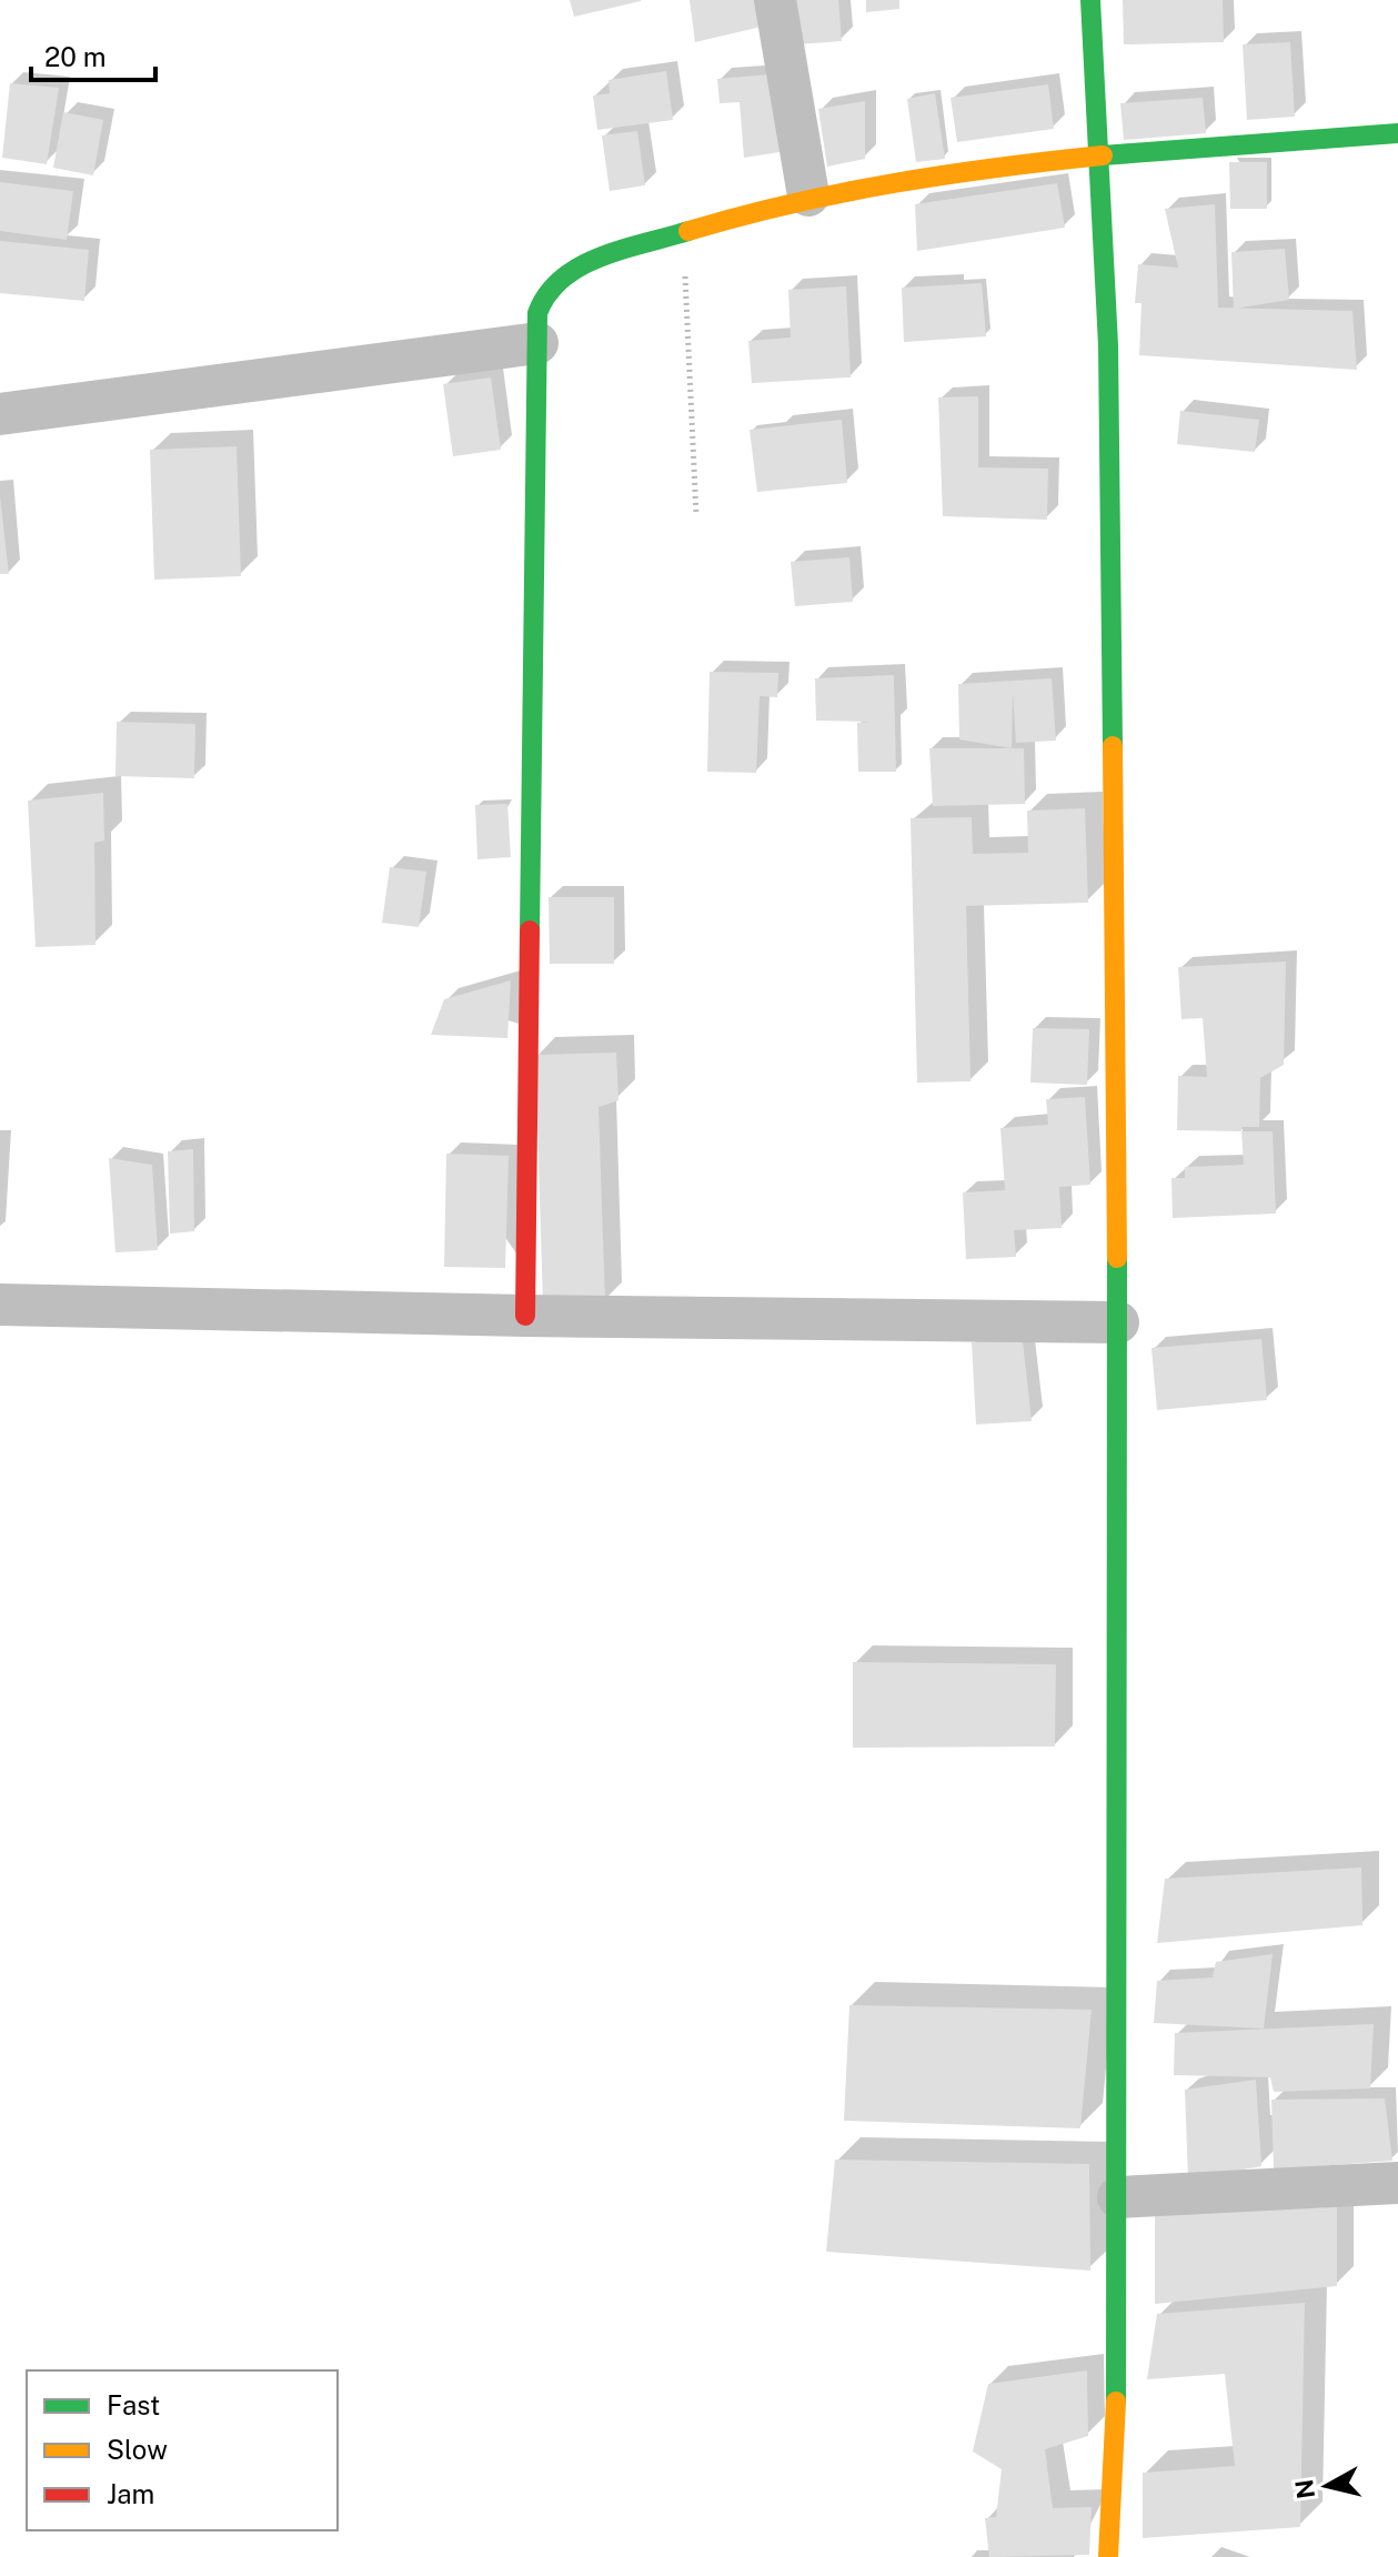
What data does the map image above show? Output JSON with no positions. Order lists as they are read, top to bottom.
{
  "legend": ["Fast", "Slow", "Jam"],
  "scale_bar": "20 m",
  "north": "left"
}
